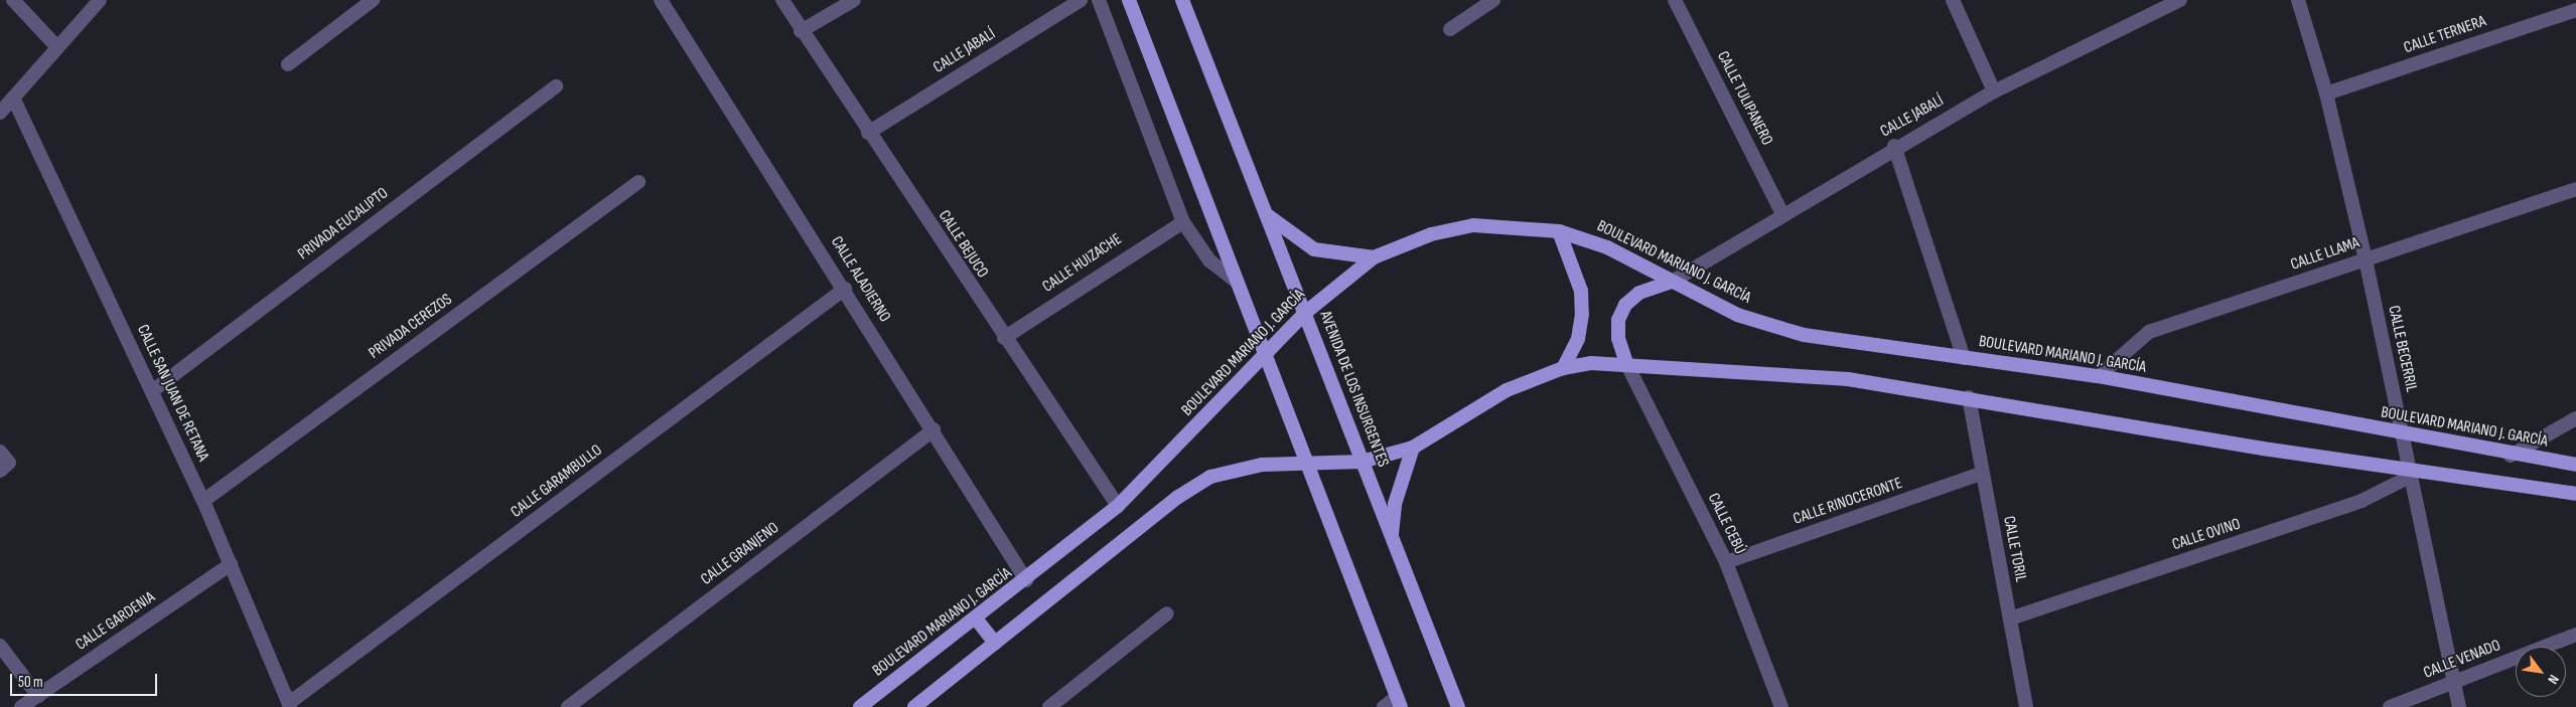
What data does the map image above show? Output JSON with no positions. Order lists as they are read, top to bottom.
{
  "streets": {
    "main road": ["BOULEVARD MARIANO J. GARCÍA", "AVENIDA DE LOS INSURGENTES"],
    "street": [
      "CALLE TERNERA",
      "CALLE JABALÍ",
      "CALLE TULIPANERO",
      "PRIVADA EUCALIPTO",
      "CALLE BEJUCO",
      "CALLE LLAMA",
      "CALLE HUIZACHE",
      "CALLE ALADIERNO",
      "PRIVADA CEREZOS",
      "CALLE BECERRIL",
      "CALLE SAN JUAN DE RETANA",
      "CALLE GARAMBULLO",
      "CALLE RINOCERONTE",
      "CALLE CEBÚ",
      "CALLE OVINO",
      "CALLE TORIL",
      "CALLE GRANJENO",
      "CALLE GARDENIA",
      "CALLE VENADO"
    ]
  },
  "crossings": [
    ["CALLE TERNERA", "CALLE BECERRIL"],
    ["CALLE JABALÍ", "CALLE TULIPANERO"],
    ["CALLE JABALÍ", "CALLE BEJUCO"],
    ["CALLE JABALÍ", "BOULEVARD MARIANO J. GARCÍA"],
    ["PRIVADA EUCALIPTO", "CALLE SAN JUAN DE RETANA"],
    ["CALLE BEJUCO", "BOULEVARD MARIANO J. GARCÍA"],
    ["CALLE BEJUCO", "CALLE HUIZACHE"],
    ["CALLE LLAMA", "BOULEVARD MARIANO J. GARCÍA"],
    ["CALLE LLAMA", "CALLE BECERRIL"],
    ["BOULEVARD MARIANO J. GARCÍA", "CALLE ALADIERNO"],
    ["BOULEVARD MARIANO J. GARCÍA", "CALLE BECERRIL"],
    ["BOULEVARD MARIANO J. GARCÍA", "AVENIDA DE LOS INSURGENTES"],
    ["CALLE ALADIERNO", "CALLE GARAMBULLO"],
    ["CALLE ALADIERNO", "CALLE GRANJENO"],
    ["PRIVADA CEREZOS", "CALLE SAN JUAN DE RETANA"],
    ["CALLE BECERRIL", "CALLE OVINO"],
    ["CALLE BECERRIL", "CALLE VENADO"],
    ["CALLE SAN JUAN DE RETANA", "CALLE GARAMBULLO"],
    ["CALLE SAN JUAN DE RETANA", "CALLE GARDENIA"],
    ["CALLE RINOCERONTE", "CALLE CEBÚ"],
    ["CALLE RINOCERONTE", "CALLE TORIL"],
    ["CALLE OVINO", "CALLE TORIL"]
  ],
  "scale_bar": "50 m",
  "north": "bottom right"
}
